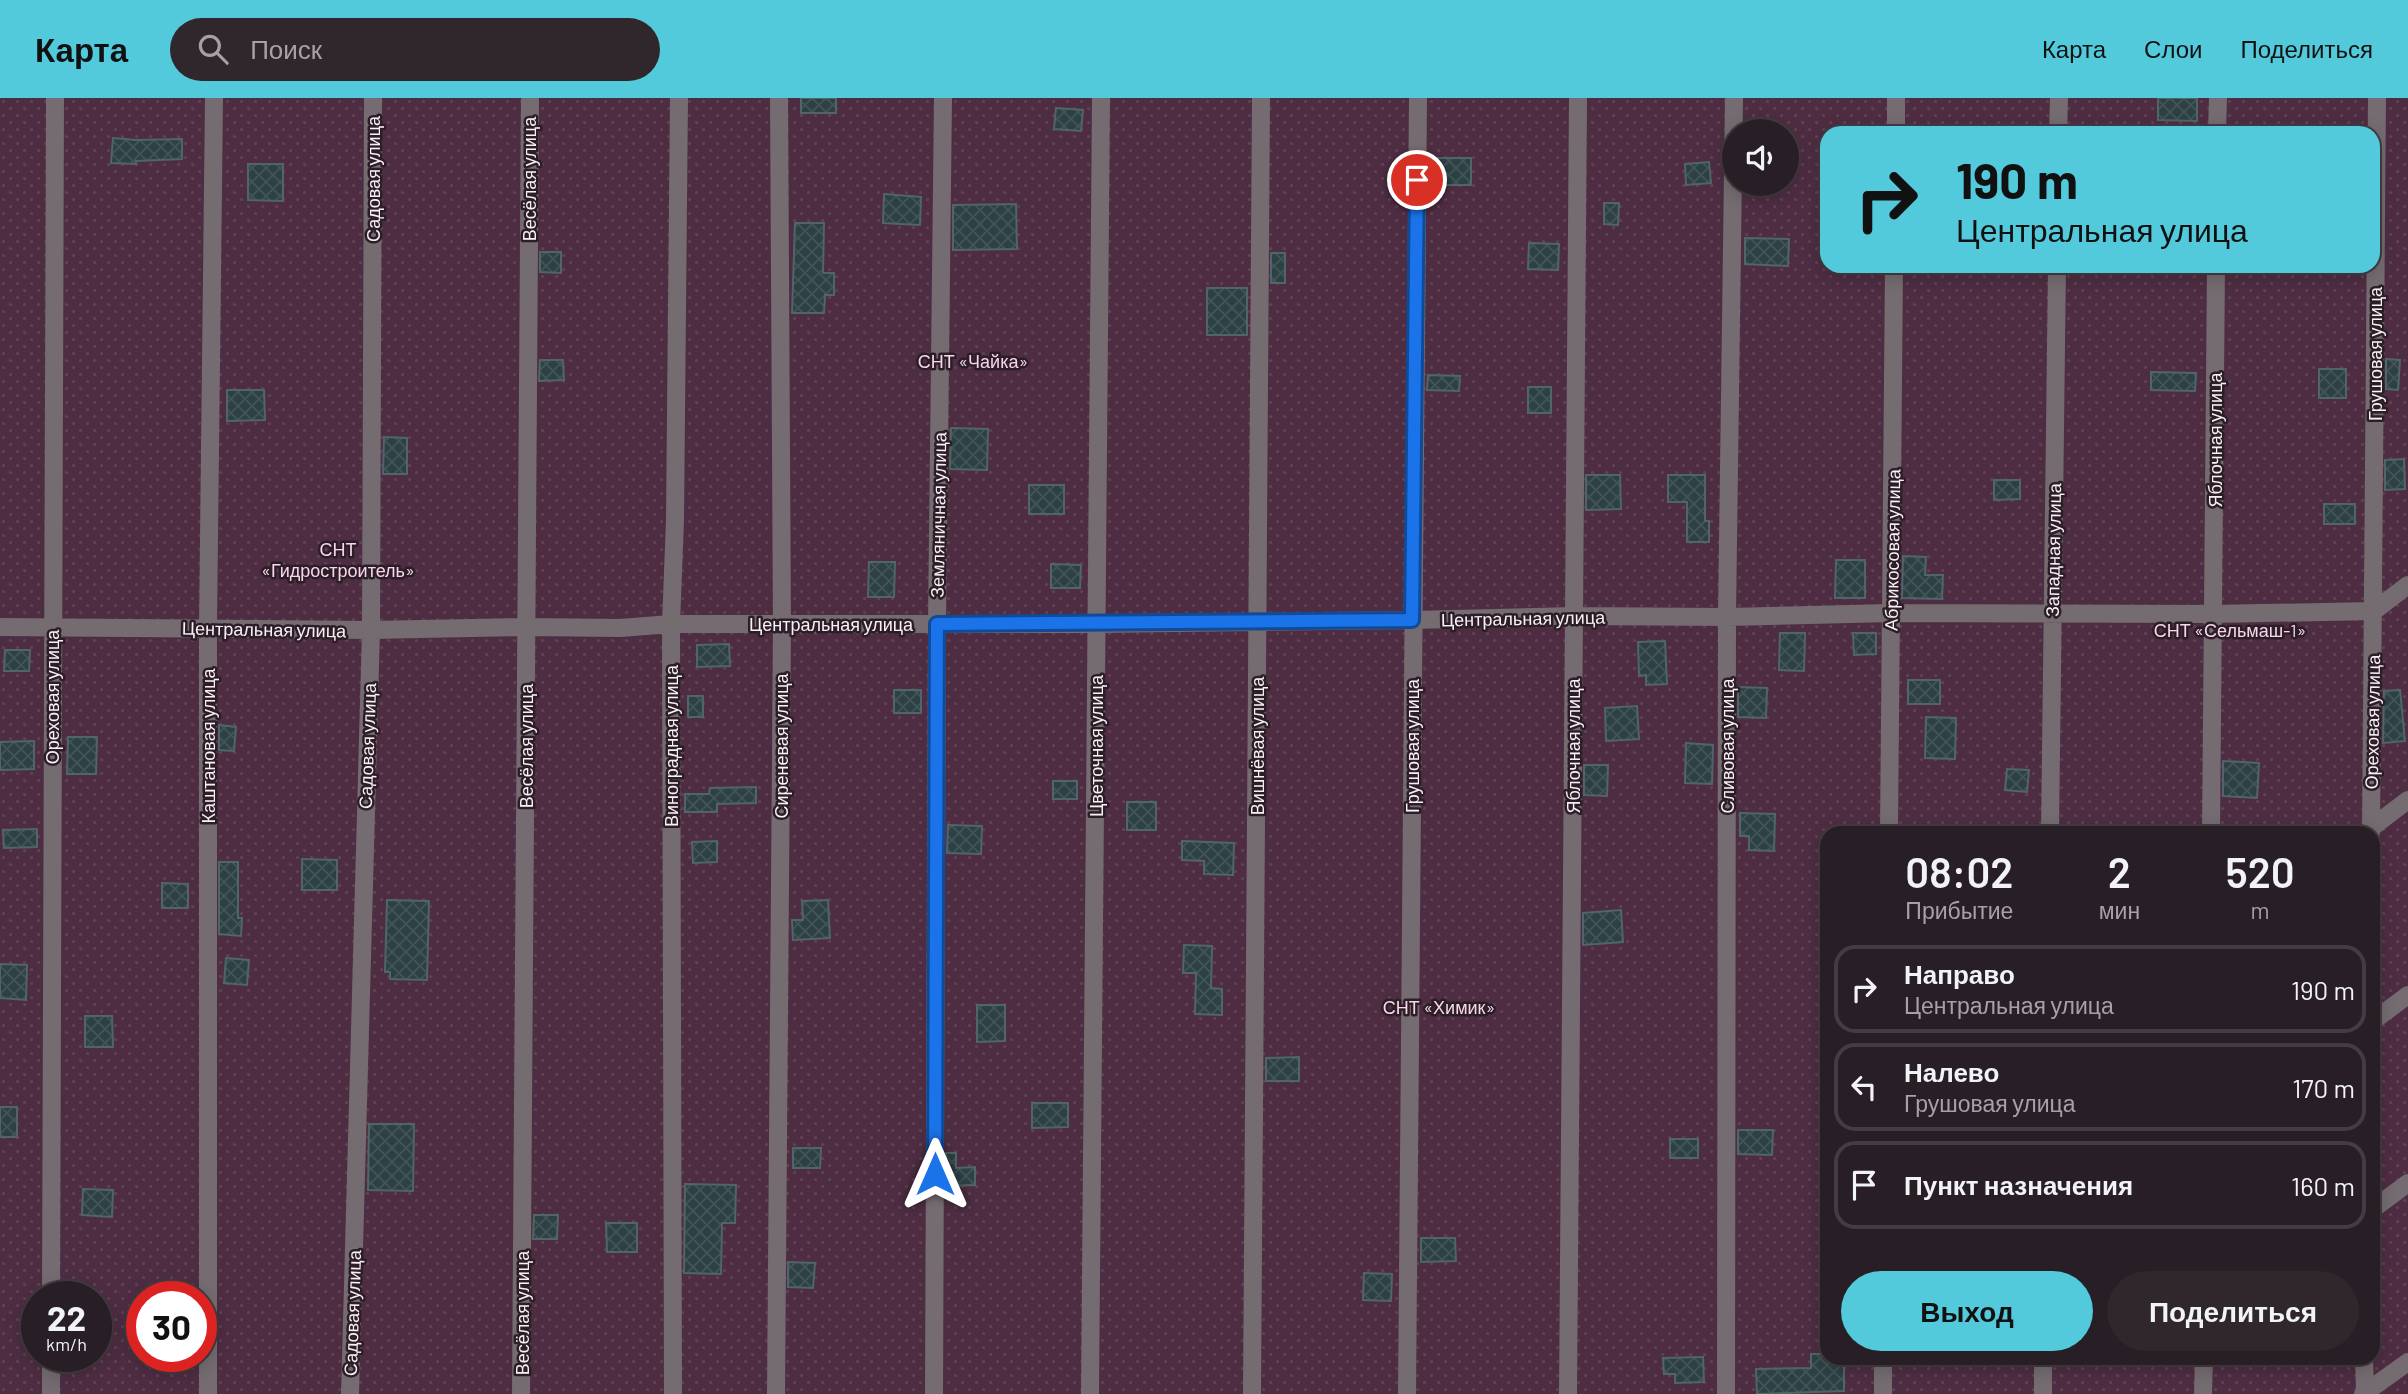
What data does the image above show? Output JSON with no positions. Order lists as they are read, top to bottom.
{
  "streets": {
    "street": [
      "Садовая улица",
      "Весёлая улица",
      "Грушовая улица",
      "Яблочная улица",
      "Земляничная улица",
      "Абрикосовая улица",
      "Западная улица",
      "Центральная улица",
      "Ореховая улица",
      "Каштановая улица",
      "Виноградная улица",
      "Сиреневая улица",
      "Цветочная улица",
      "Вишнёвая улица",
      "Сливовая улица"
    ]
  },
  "crossings": [
    ["Садовая улица", "Центральная улица"],
    ["Весёлая улица", "Центральная улица"],
    ["Грушовая улица", "Центральная улица"],
    ["Грушовая улица", "Ореховая улица"],
    ["Яблочная улица", "Центральная улица"],
    ["Земляничная улица", "Центральная улица"],
    ["Абрикосовая улица", "Центральная улица"],
    ["Западная улица", "Центральная улица"],
    ["Центральная улица", "Ореховая улица"],
    ["Центральная улица", "Каштановая улица"],
    ["Центральная улица", "Виноградная улица"],
    ["Центральная улица", "Сиреневая улица"],
    ["Центральная улица", "Цветочная улица"],
    ["Центральная улица", "Вишнёвая улица"],
    ["Центральная улица", "Сливовая улица"]
  ],
  "parks": [
    "СНТ «Чайка»",
    "СНТ «Гидростроитель»",
    "СНТ «Сельмаш-1»",
    "СНТ «Химик»"
  ],
  "page": {
    "header": "Карта",
    "search": "Поиск",
    "nav": ["Карта", "Слои", "Поделиться"],
    "turn": ["190 m", "Центральная улица"],
    "eta": [
      "08:02",
      "Прибытие",
      "2",
      "мин",
      "520",
      "m"
    ],
    "list": [
      {
        "name": "Направо",
        "note": "Центральная улица",
        "value": "190 m"
      },
      {
        "name": "Налево",
        "note": "Грушовая улица",
        "value": "170 m"
      },
      {
        "name": "Пункт назначения",
        "value": "160 m"
      }
    ],
    "buttons": ["Выход", "Поделиться"],
    "speed": "22 km/h",
    "limit": "30"
  }
}
